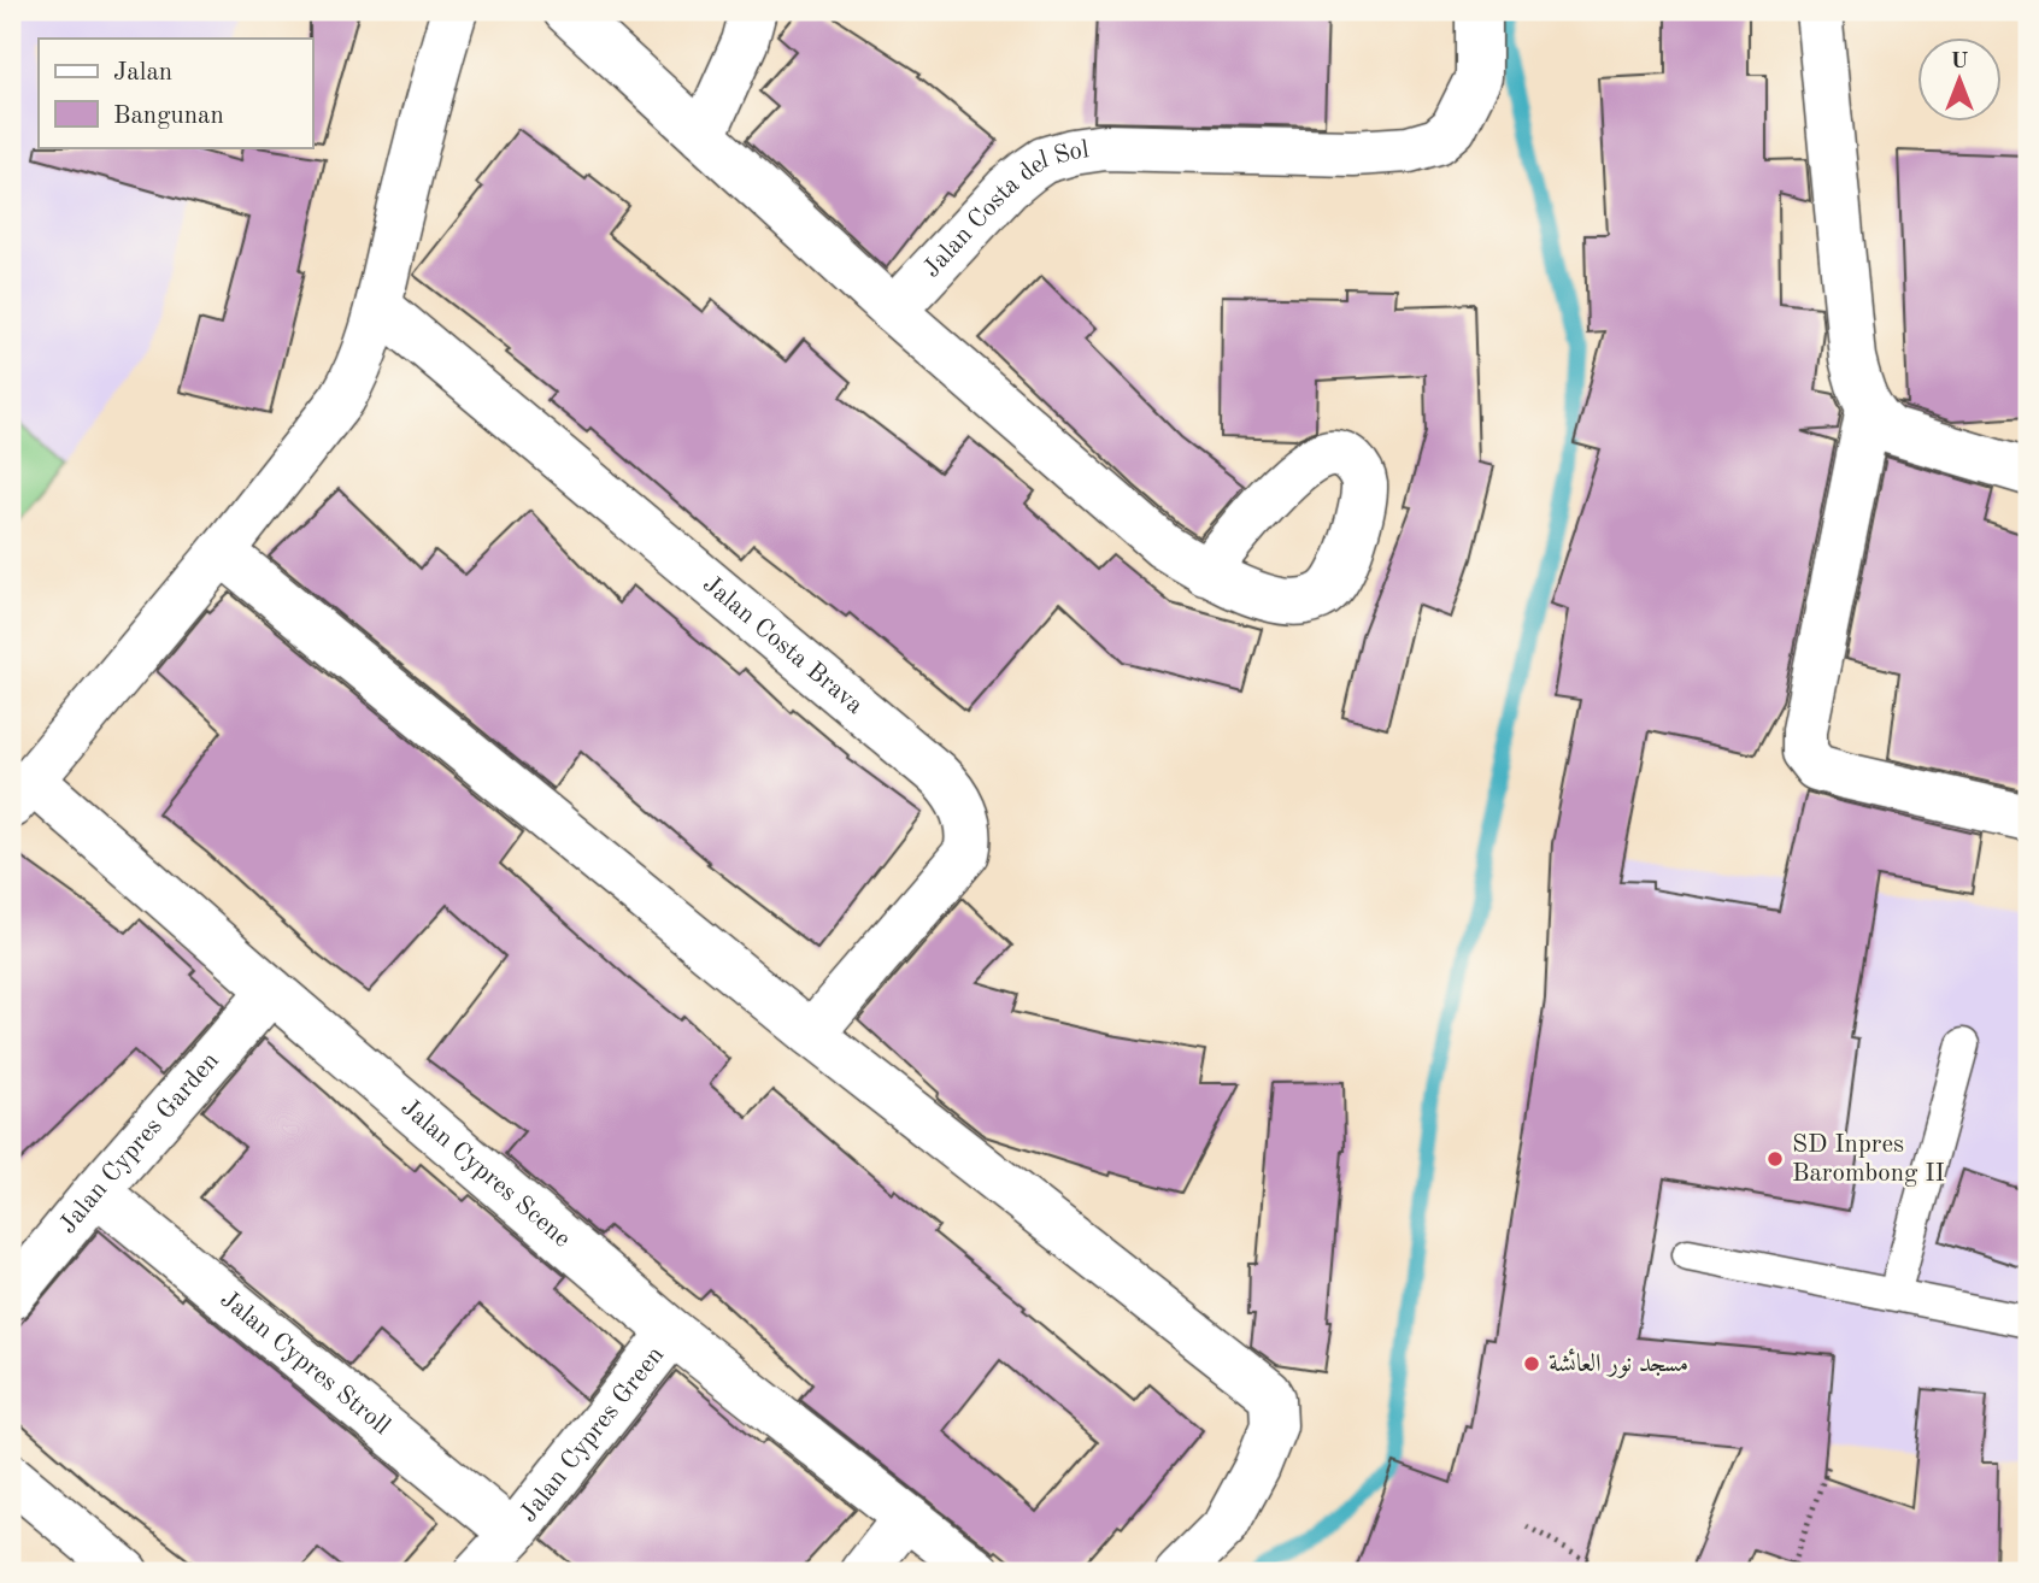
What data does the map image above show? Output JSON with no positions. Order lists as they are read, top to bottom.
{
  "streets": {
    "street": [
      "Jalan Costa del Sol",
      "Jalan Costa Brava",
      "Jalan Cypres Garden",
      "Jalan Cypres Scene",
      "Jalan Cypres Stroll",
      "Jalan Cypres Green"
    ]
  },
  "crossings": [
    ["Jalan Cypres Garden", "Jalan Cypres Scene"],
    ["Jalan Cypres Garden", "Jalan Cypres Stroll"],
    ["Jalan Cypres Scene", "Jalan Cypres Green"],
    ["Jalan Cypres Stroll", "Jalan Cypres Green"]
  ],
  "places": ["SD Inpres Barombong II", "مسجد نور العائشة"],
  "legend": ["Jalan", "Bangunan"],
  "north": "top"
}
